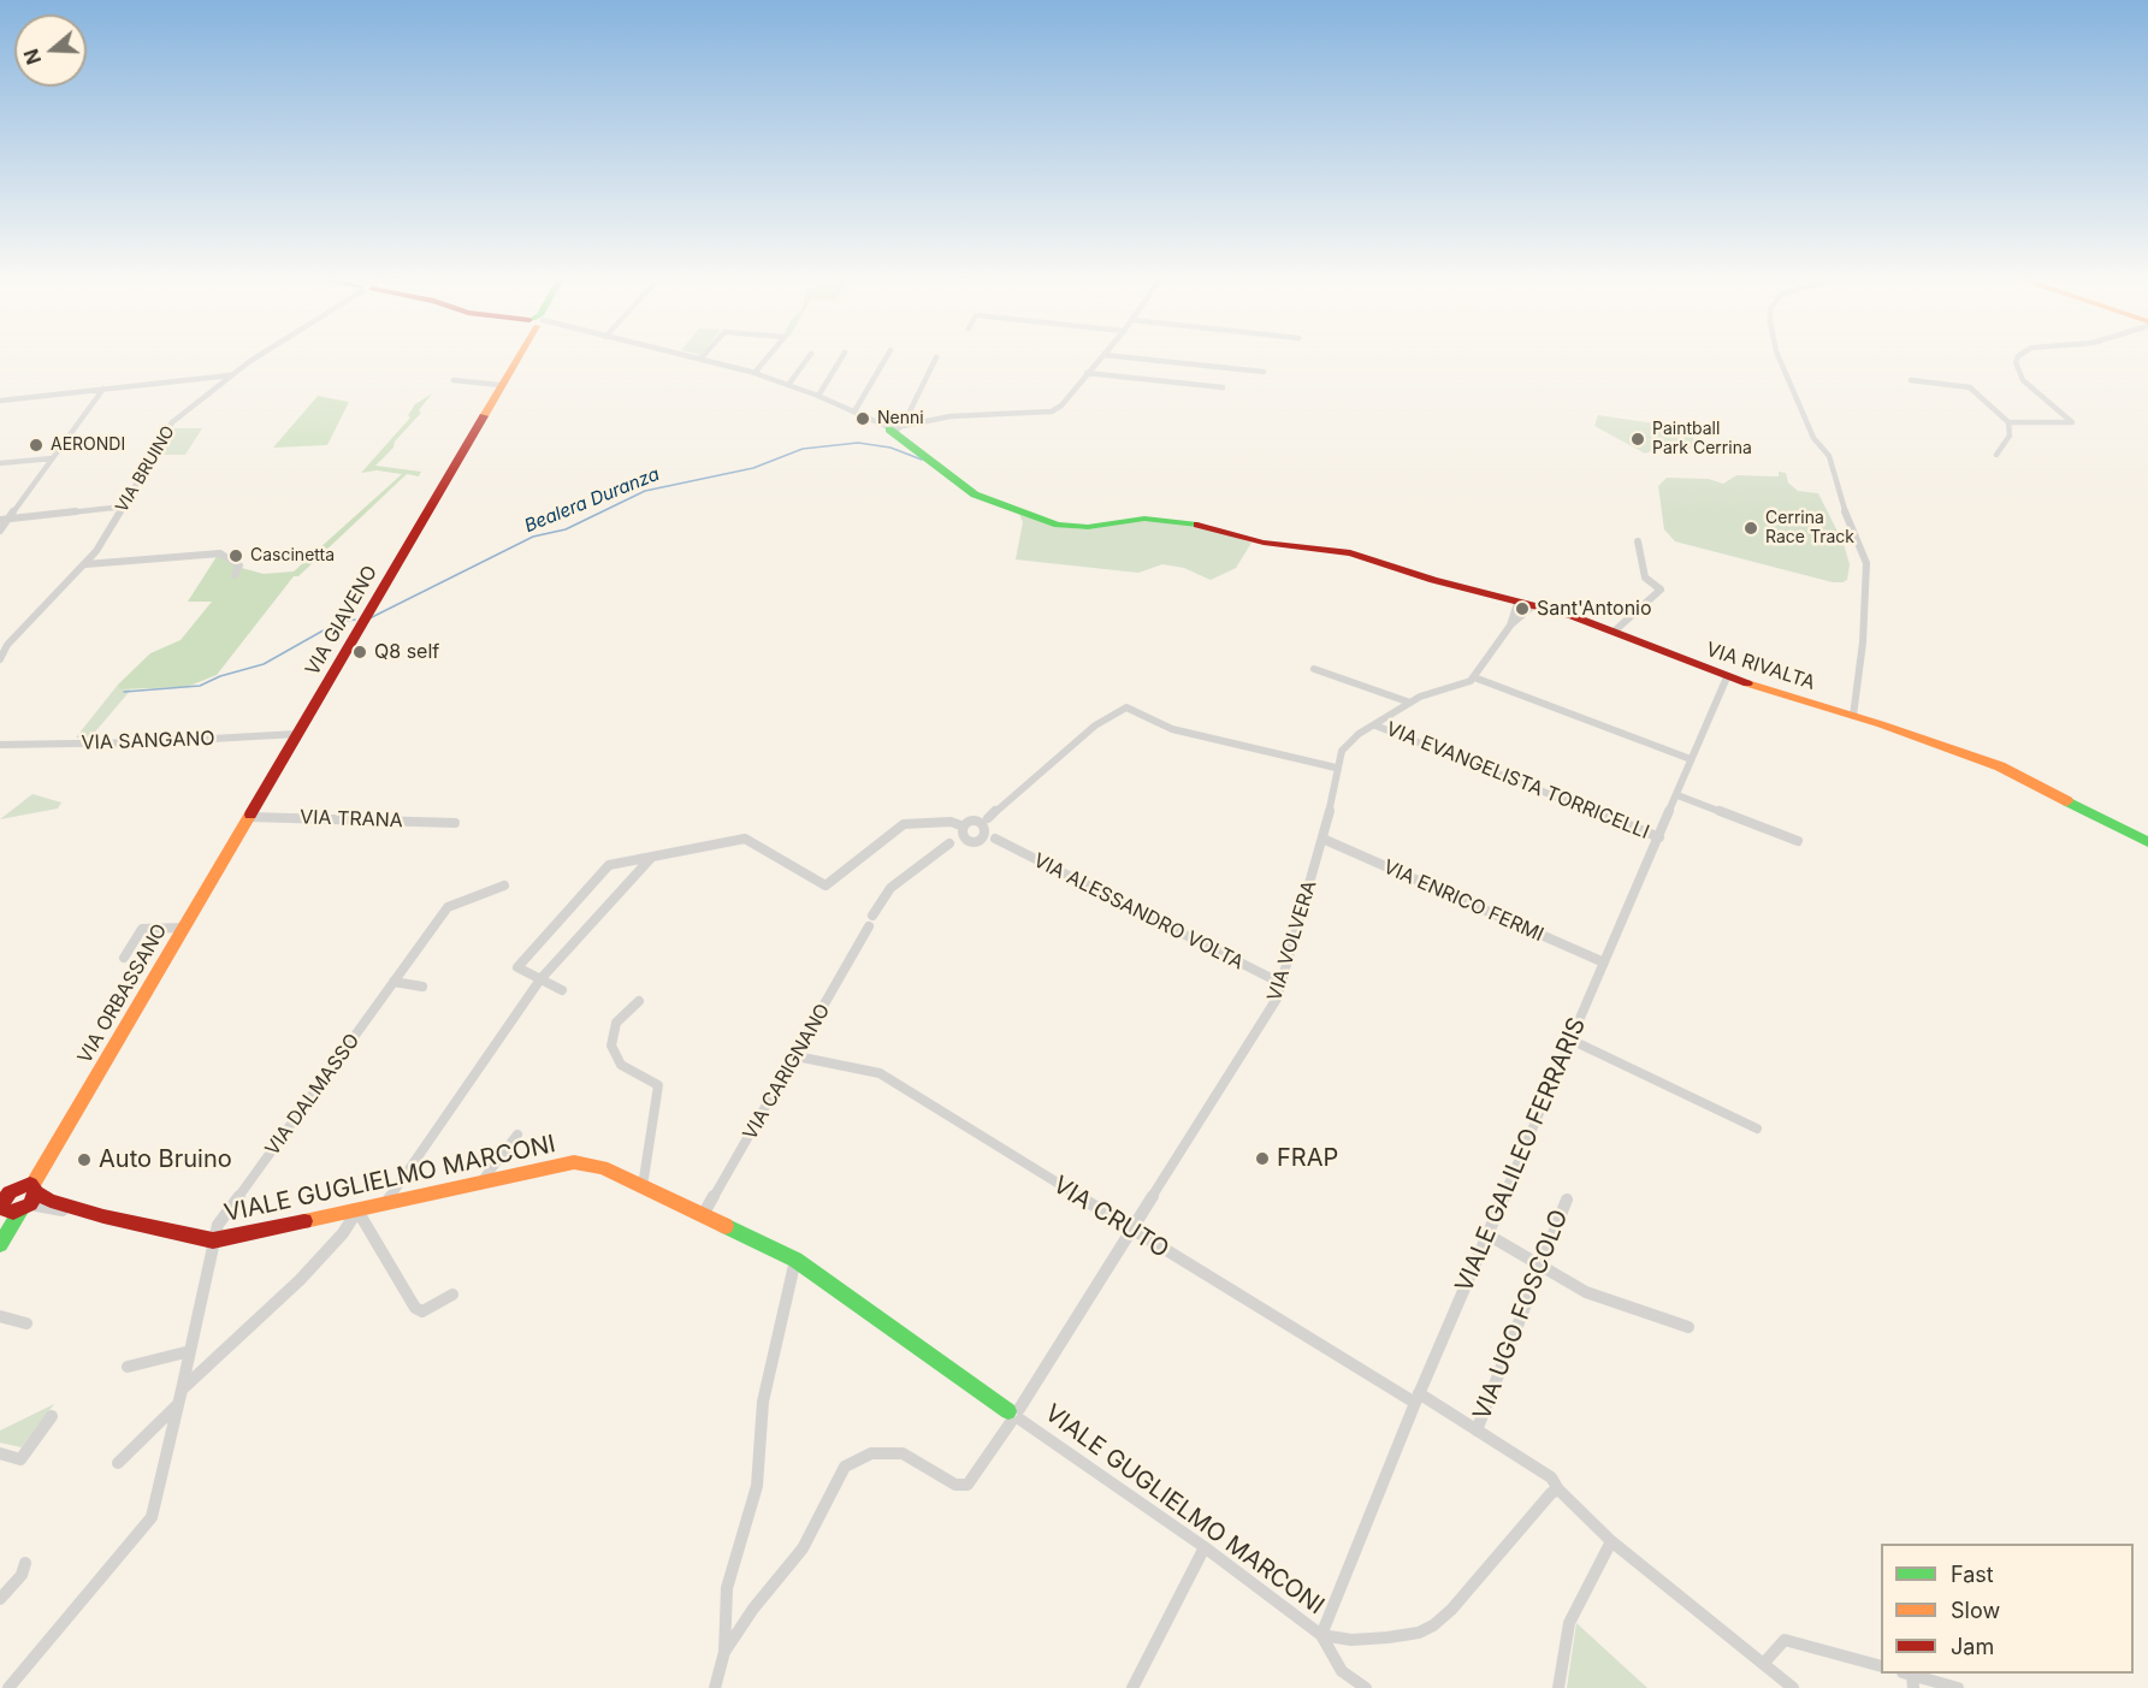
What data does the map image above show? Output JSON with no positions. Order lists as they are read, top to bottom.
{
  "streets": {
    "street": [
      "VIA BRUINO",
      "VIA GIAVENO",
      "VIA RIVALTA",
      "VIA SANGANO",
      "VIA EVANGELISTA TORRICELLI",
      "VIA TRANA",
      "VIA ENRICO FERMI",
      "VIA ALESSANDRO VOLTA",
      "VIA VOLVERA",
      "VIA ORBASSANO",
      "VIA CARIGNANO",
      "VIA DALMASSO",
      "VIALE GALILEO FERRARIS",
      "VIALE GUGLIELMO MARCONI",
      "VIA CRUTO",
      "VIA UGO FOSCOLO"
    ]
  },
  "crossings": [
    ["VIA GIAVENO", "VIA SANGANO"],
    ["VIA GIAVENO", "VIA TRANA"],
    ["VIA GIAVENO", "VIA ORBASSANO"],
    ["VIA RIVALTA", "VIA VOLVERA"],
    ["VIA RIVALTA", "VIALE GALILEO FERRARIS"],
    ["VIA EVANGELISTA TORRICELLI", "VIA VOLVERA"],
    ["VIA EVANGELISTA TORRICELLI", "VIALE GALILEO FERRARIS"],
    ["VIA ENRICO FERMI", "VIA VOLVERA"],
    ["VIA ENRICO FERMI", "VIALE GALILEO FERRARIS"],
    ["VIA ALESSANDRO VOLTA", "VIA VOLVERA"],
    ["VIA VOLVERA", "VIALE GUGLIELMO MARCONI"],
    ["VIA VOLVERA", "VIA CRUTO"],
    ["VIA ORBASSANO", "VIALE GUGLIELMO MARCONI"],
    ["VIA CARIGNANO", "VIALE GUGLIELMO MARCONI"],
    ["VIA CARIGNANO", "VIA CRUTO"],
    ["VIA DALMASSO", "VIALE GUGLIELMO MARCONI"],
    ["VIALE GALILEO FERRARIS", "VIALE GUGLIELMO MARCONI"],
    ["VIALE GALILEO FERRARIS", "VIA CRUTO"],
    ["VIA CRUTO", "VIA UGO FOSCOLO"]
  ],
  "water": ["Bealera Duranza"],
  "places": [
    "Nenni",
    "Paintball Park Cerrina",
    "AERONDI",
    "Cerrina Race Track",
    "Cascinetta",
    "Sant'Antonio",
    "Q8 self",
    "FRAP",
    "Auto Bruino"
  ],
  "legend": ["Fast", "Slow", "Jam"],
  "north": "left"
}
